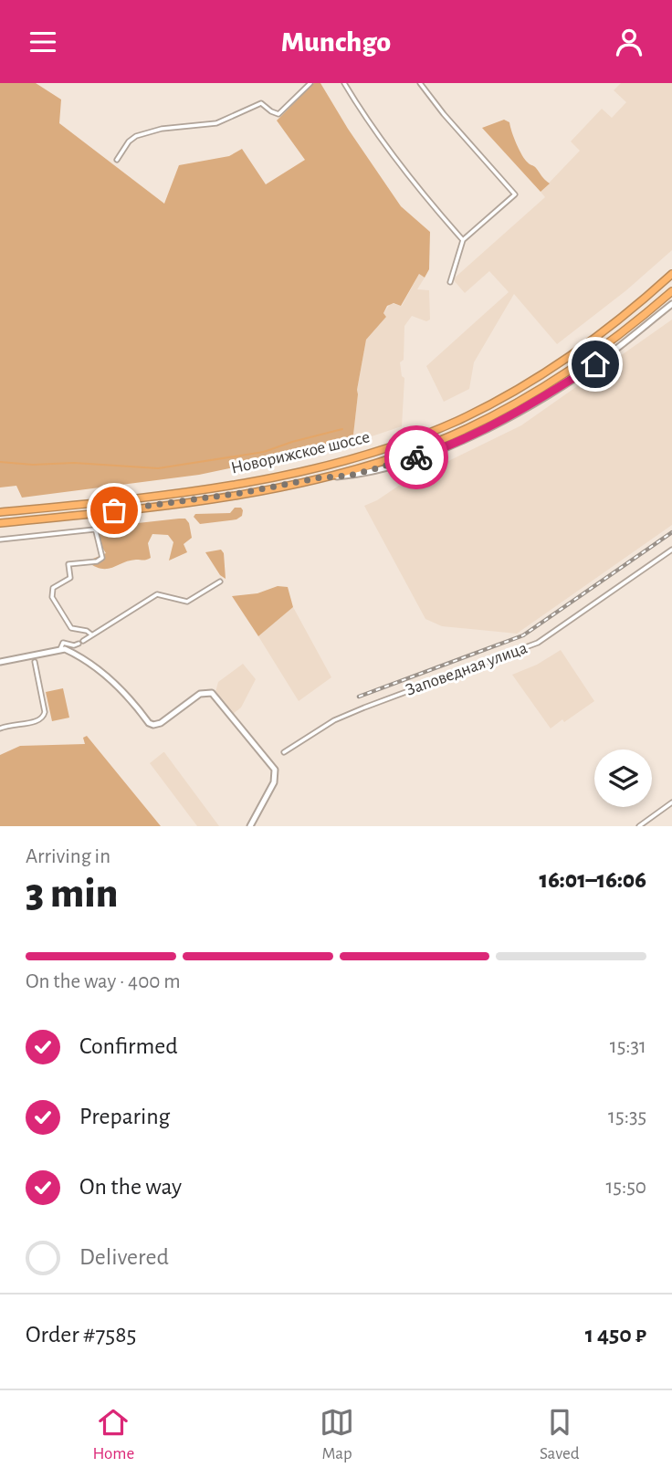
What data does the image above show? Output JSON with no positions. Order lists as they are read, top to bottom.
{
  "streets": {
    "highway": ["Новорижское шоссе"],
    "street": ["Заповедная улица"]
  },
  "page": {
    "header": "Munchgo",
    "heading": ["3 min", "Arriving in", "16:01–16:06"],
    "panel": ["Order #7585", "1 450 ₽"],
    "bar": "On the way · 400 m",
    "list": [
      ["Confirmed", "15:31"],
      ["Preparing", "15:35"],
      ["On the way", "15:50"],
      "Delivered"
    ],
    "tabs": ["Home", "Map", "Saved"]
  }
}
